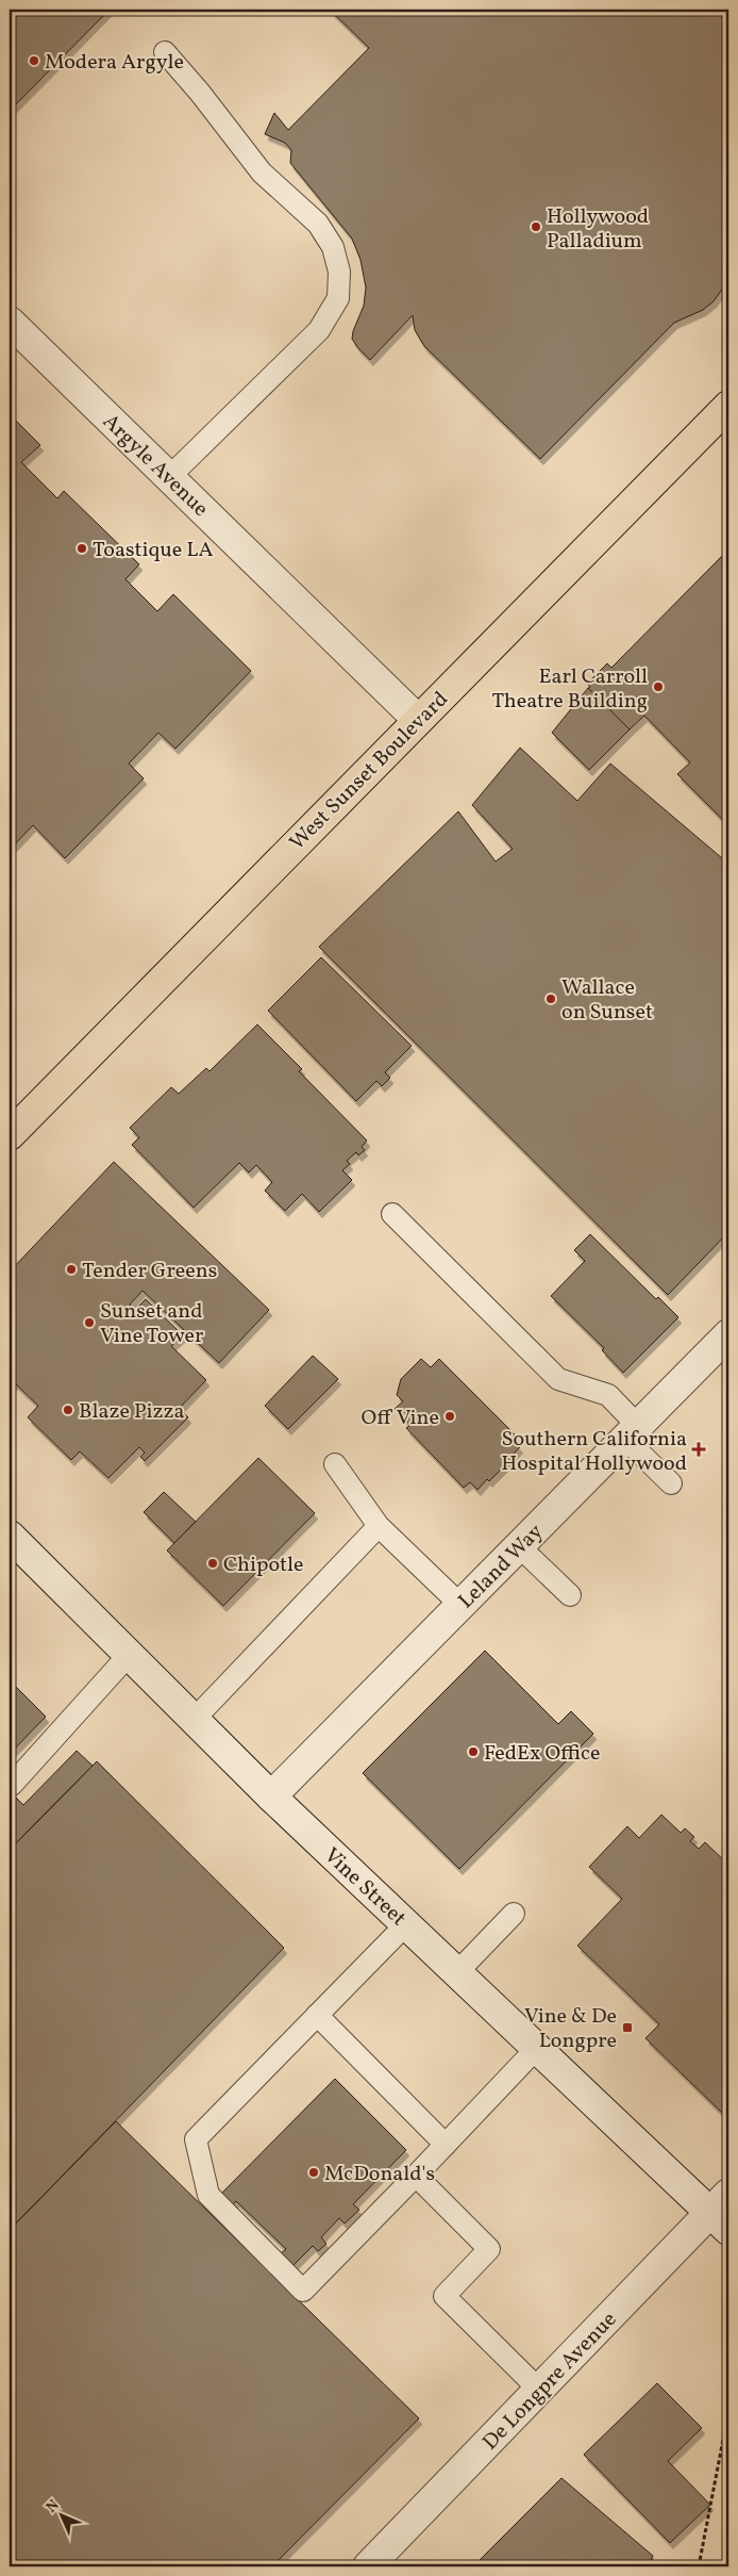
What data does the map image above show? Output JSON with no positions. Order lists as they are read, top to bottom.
{
  "streets": {
    "main road": ["West Sunset Boulevard"],
    "street": [
      "Argyle Avenue",
      "Leland Way",
      "Vine Street",
      "De Longpre Avenue"
    ]
  },
  "crossings": [
    ["Argyle Avenue", "West Sunset Boulevard"],
    ["Leland Way", "Vine Street"],
    ["Vine Street", "De Longpre Avenue"]
  ],
  "places": {
    "other": [
      "Modera Argyle",
      "Hollywood Palladium",
      "Toastique LA",
      "Earl Carroll Theatre Building",
      "Wallace on Sunset",
      "Tender Greens",
      "Sunset and Vine Tower",
      "Blaze Pizza",
      "Off Vine",
      "Chipotle",
      "FedEx Office",
      "McDonald's"
    ],
    "health": ["Southern California Hospital Hollywood"],
    "transit": ["Vine & De Longpre"]
  },
  "north": "top left"
}
